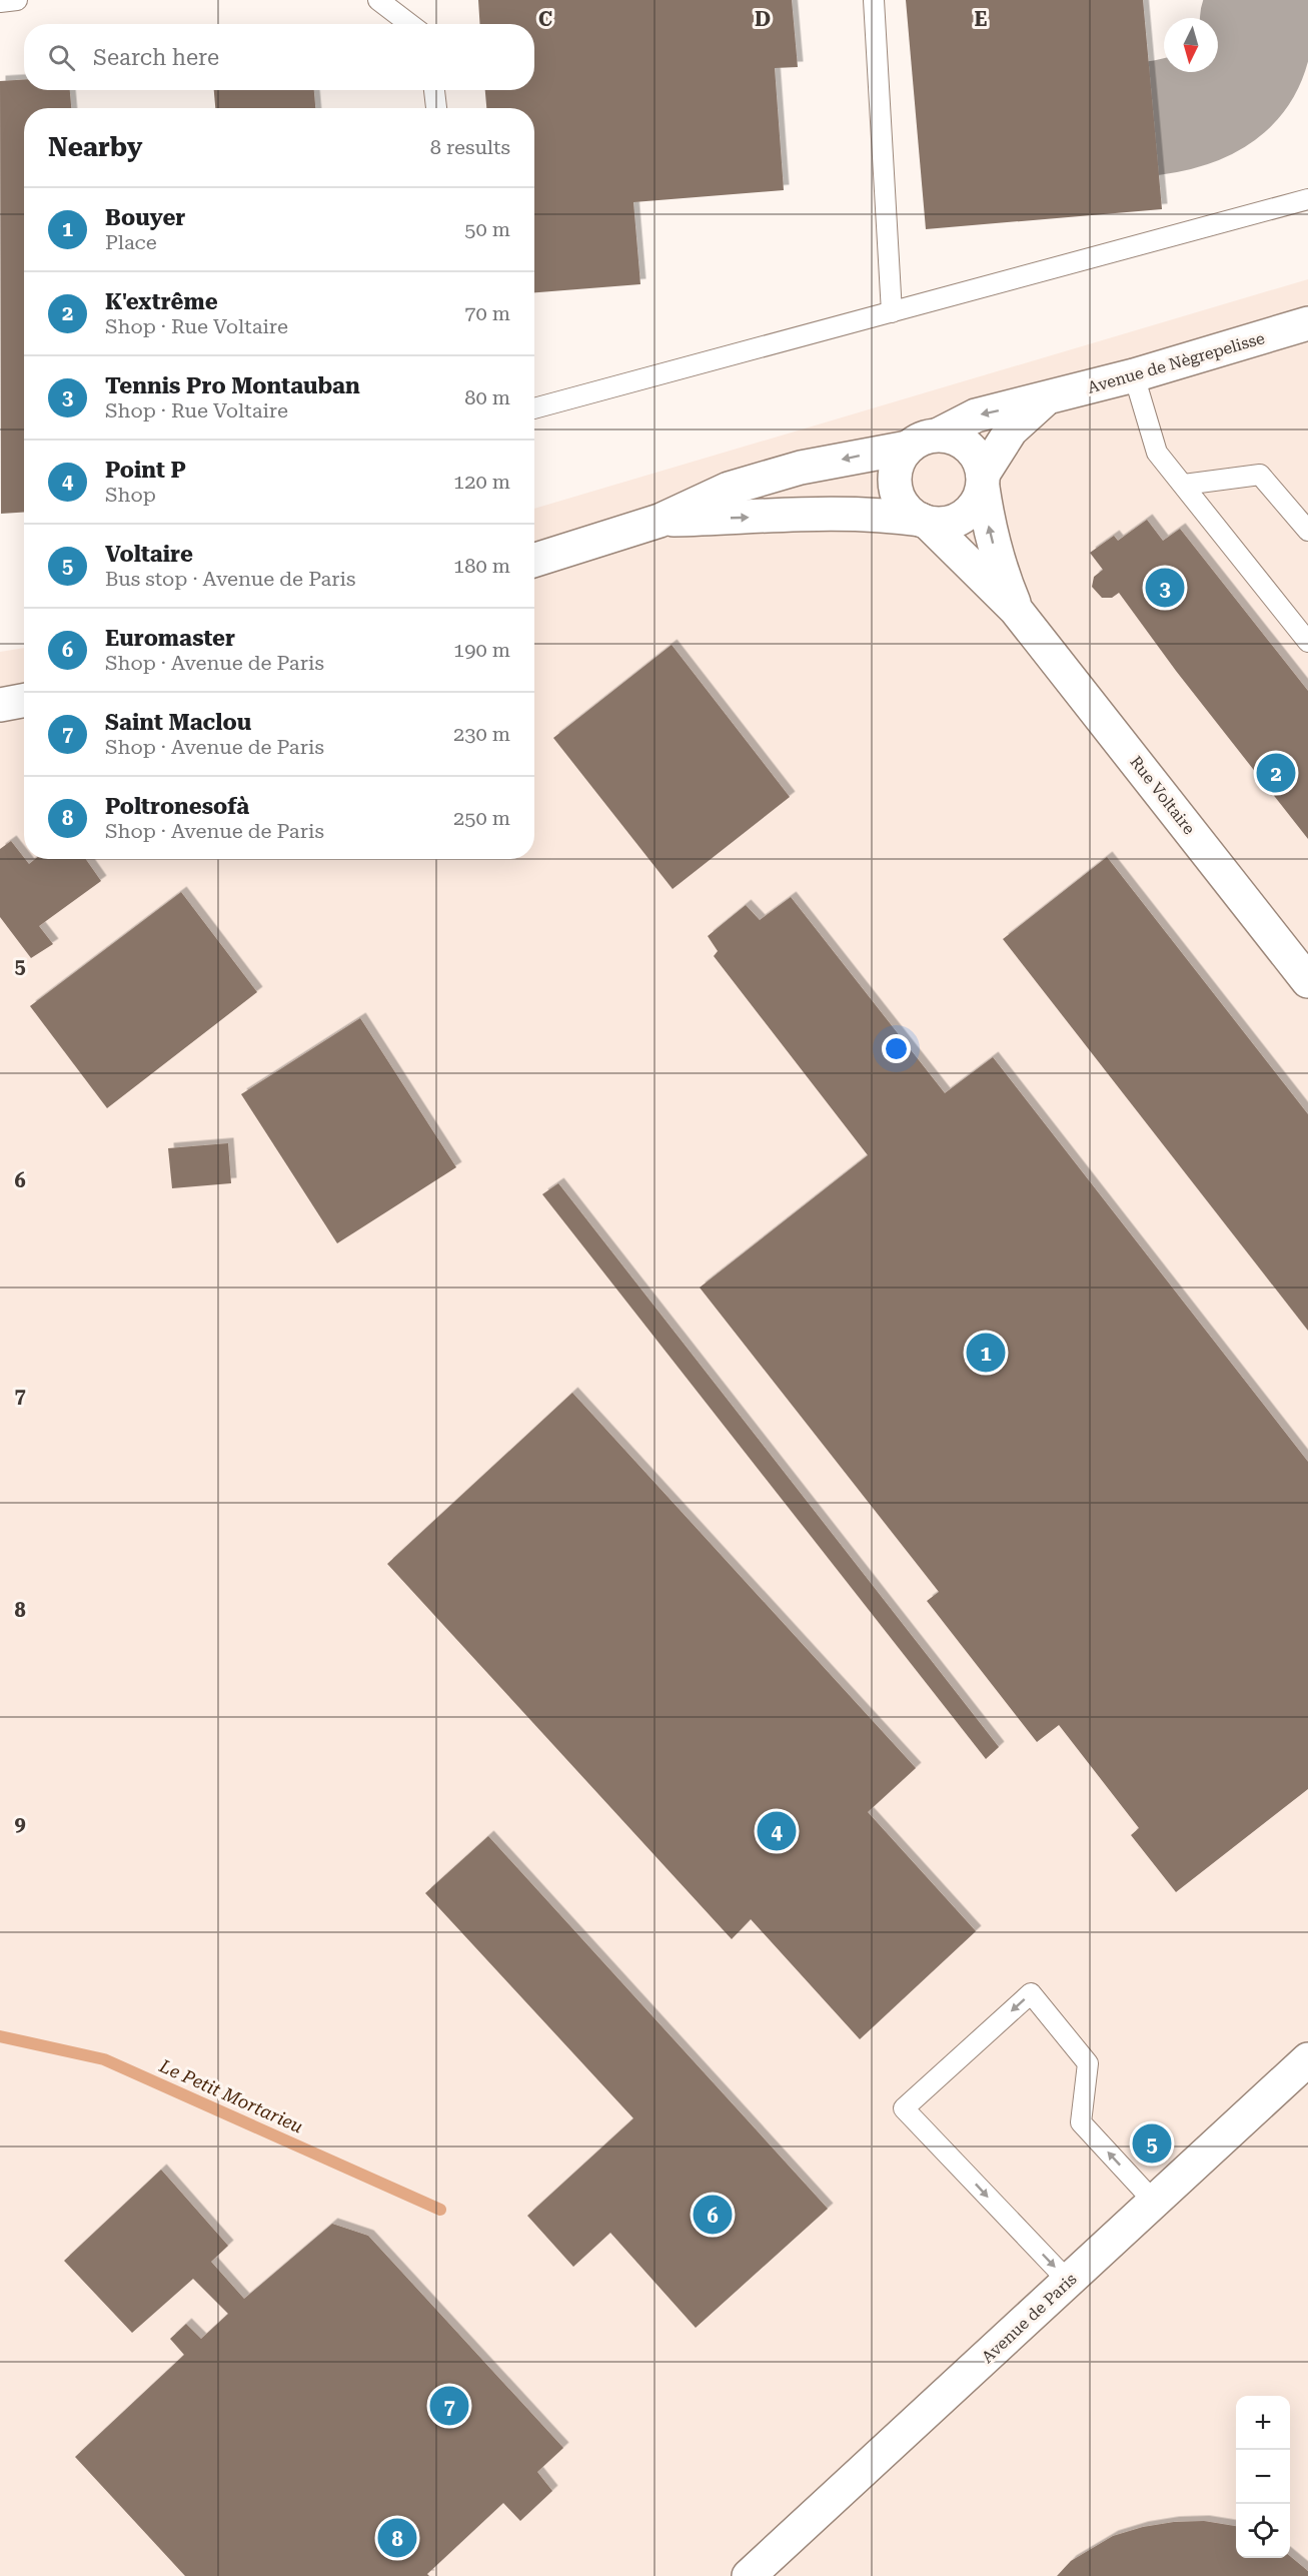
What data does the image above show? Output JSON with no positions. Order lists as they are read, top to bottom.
{
  "streets": {
    "main road": ["Avenue de Nègrepelisse", "Rue Voltaire", "Avenue de Paris"]
  },
  "crossings": [
    ["Avenue de Nègrepelisse", "Rue Voltaire"]
  ],
  "water": ["Le Petit Mortarieu"],
  "north": "bottom",
  "page": {
    "search": "Search here",
    "heading": ["Nearby", "8 results"],
    "list": [
      {
        "mark": "1",
        "name": "Bouyer",
        "note": "Place",
        "value": "50 m"
      },
      {
        "mark": "2",
        "name": "K'extrême",
        "note": "Shop · Rue Voltaire",
        "value": "70 m"
      },
      {
        "mark": "3",
        "name": "Tennis Pro Montauban",
        "note": "Shop · Rue Voltaire",
        "value": "80 m"
      },
      {
        "mark": "4",
        "name": "Point P",
        "note": "Shop",
        "value": "120 m"
      },
      {
        "mark": "5",
        "name": "Voltaire",
        "note": "Bus stop · Avenue de Paris",
        "value": "180 m"
      },
      {
        "mark": "6",
        "name": "Euromaster",
        "note": "Shop · Avenue de Paris",
        "value": "190 m"
      },
      {
        "mark": "7",
        "name": "Saint Maclou",
        "note": "Shop · Avenue de Paris",
        "value": "230 m"
      },
      {
        "mark": "8",
        "name": "Poltronesofà",
        "note": "Shop · Avenue de Paris",
        "value": "250 m"
      }
    ],
    "pins": [
      "3",
      "2",
      "1",
      "4",
      "5",
      "6",
      "7",
      "8"
    ],
    "map_buttons": ["+", "−"]
  },
  "grid": {
    "columns": ["C", "D", "E"],
    "rows": [
      "5",
      "6",
      "7",
      "8",
      "9"
    ]
  }
}
